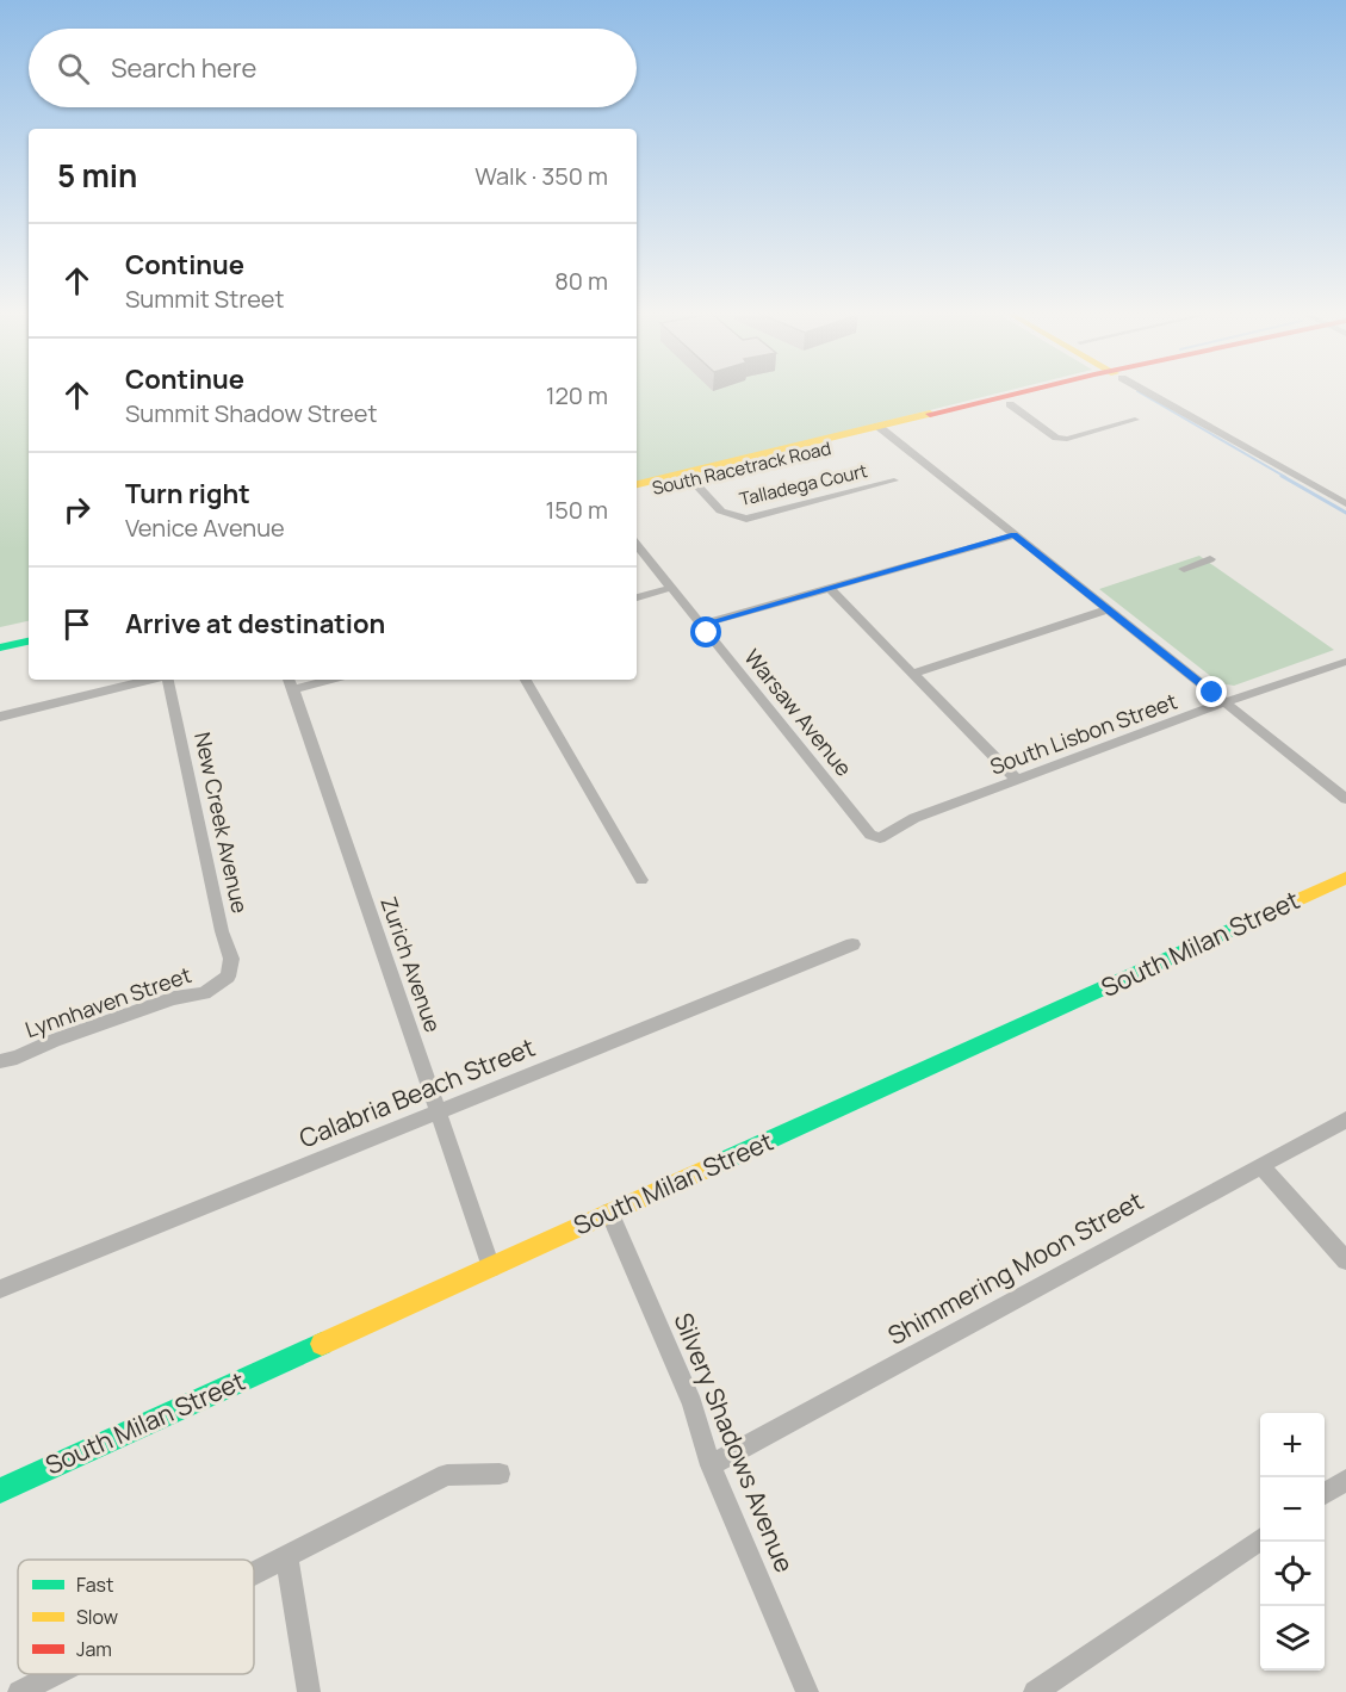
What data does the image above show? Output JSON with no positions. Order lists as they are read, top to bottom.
{
  "streets": {
    "main road": ["South Racetrack Road", "South Milan Street"],
    "street": [
      "Talladega Court",
      "Warsaw Avenue",
      "South Lisbon Street",
      "New Creek Avenue",
      "Zurich Avenue",
      "Lynnhaven Street",
      "Calabria Beach Street",
      "Shimmering Moon Street",
      "Silvery Shadows Avenue"
    ]
  },
  "crossings": [
    ["South Racetrack Road", "Talladega Court"],
    ["Warsaw Avenue", "South Lisbon Street"],
    ["New Creek Avenue", "Lynnhaven Street"],
    ["South Milan Street", "Zurich Avenue"],
    ["South Milan Street", "Silvery Shadows Avenue"],
    ["Zurich Avenue", "Calabria Beach Street"],
    ["Shimmering Moon Street", "Silvery Shadows Avenue"]
  ],
  "legend": ["Fast", "Slow", "Jam"],
  "page": {
    "search": "Search here",
    "heading": ["5 min", "Walk · 350 m"],
    "list": [
      ["Continue", "Summit Street", "80 m"],
      ["Continue", "Summit Shadow Street", "120 m"],
      ["Turn right", "Venice Avenue", "150 m"],
      "Arrive at destination"
    ],
    "map_buttons": ["+", "−"]
  }
}
